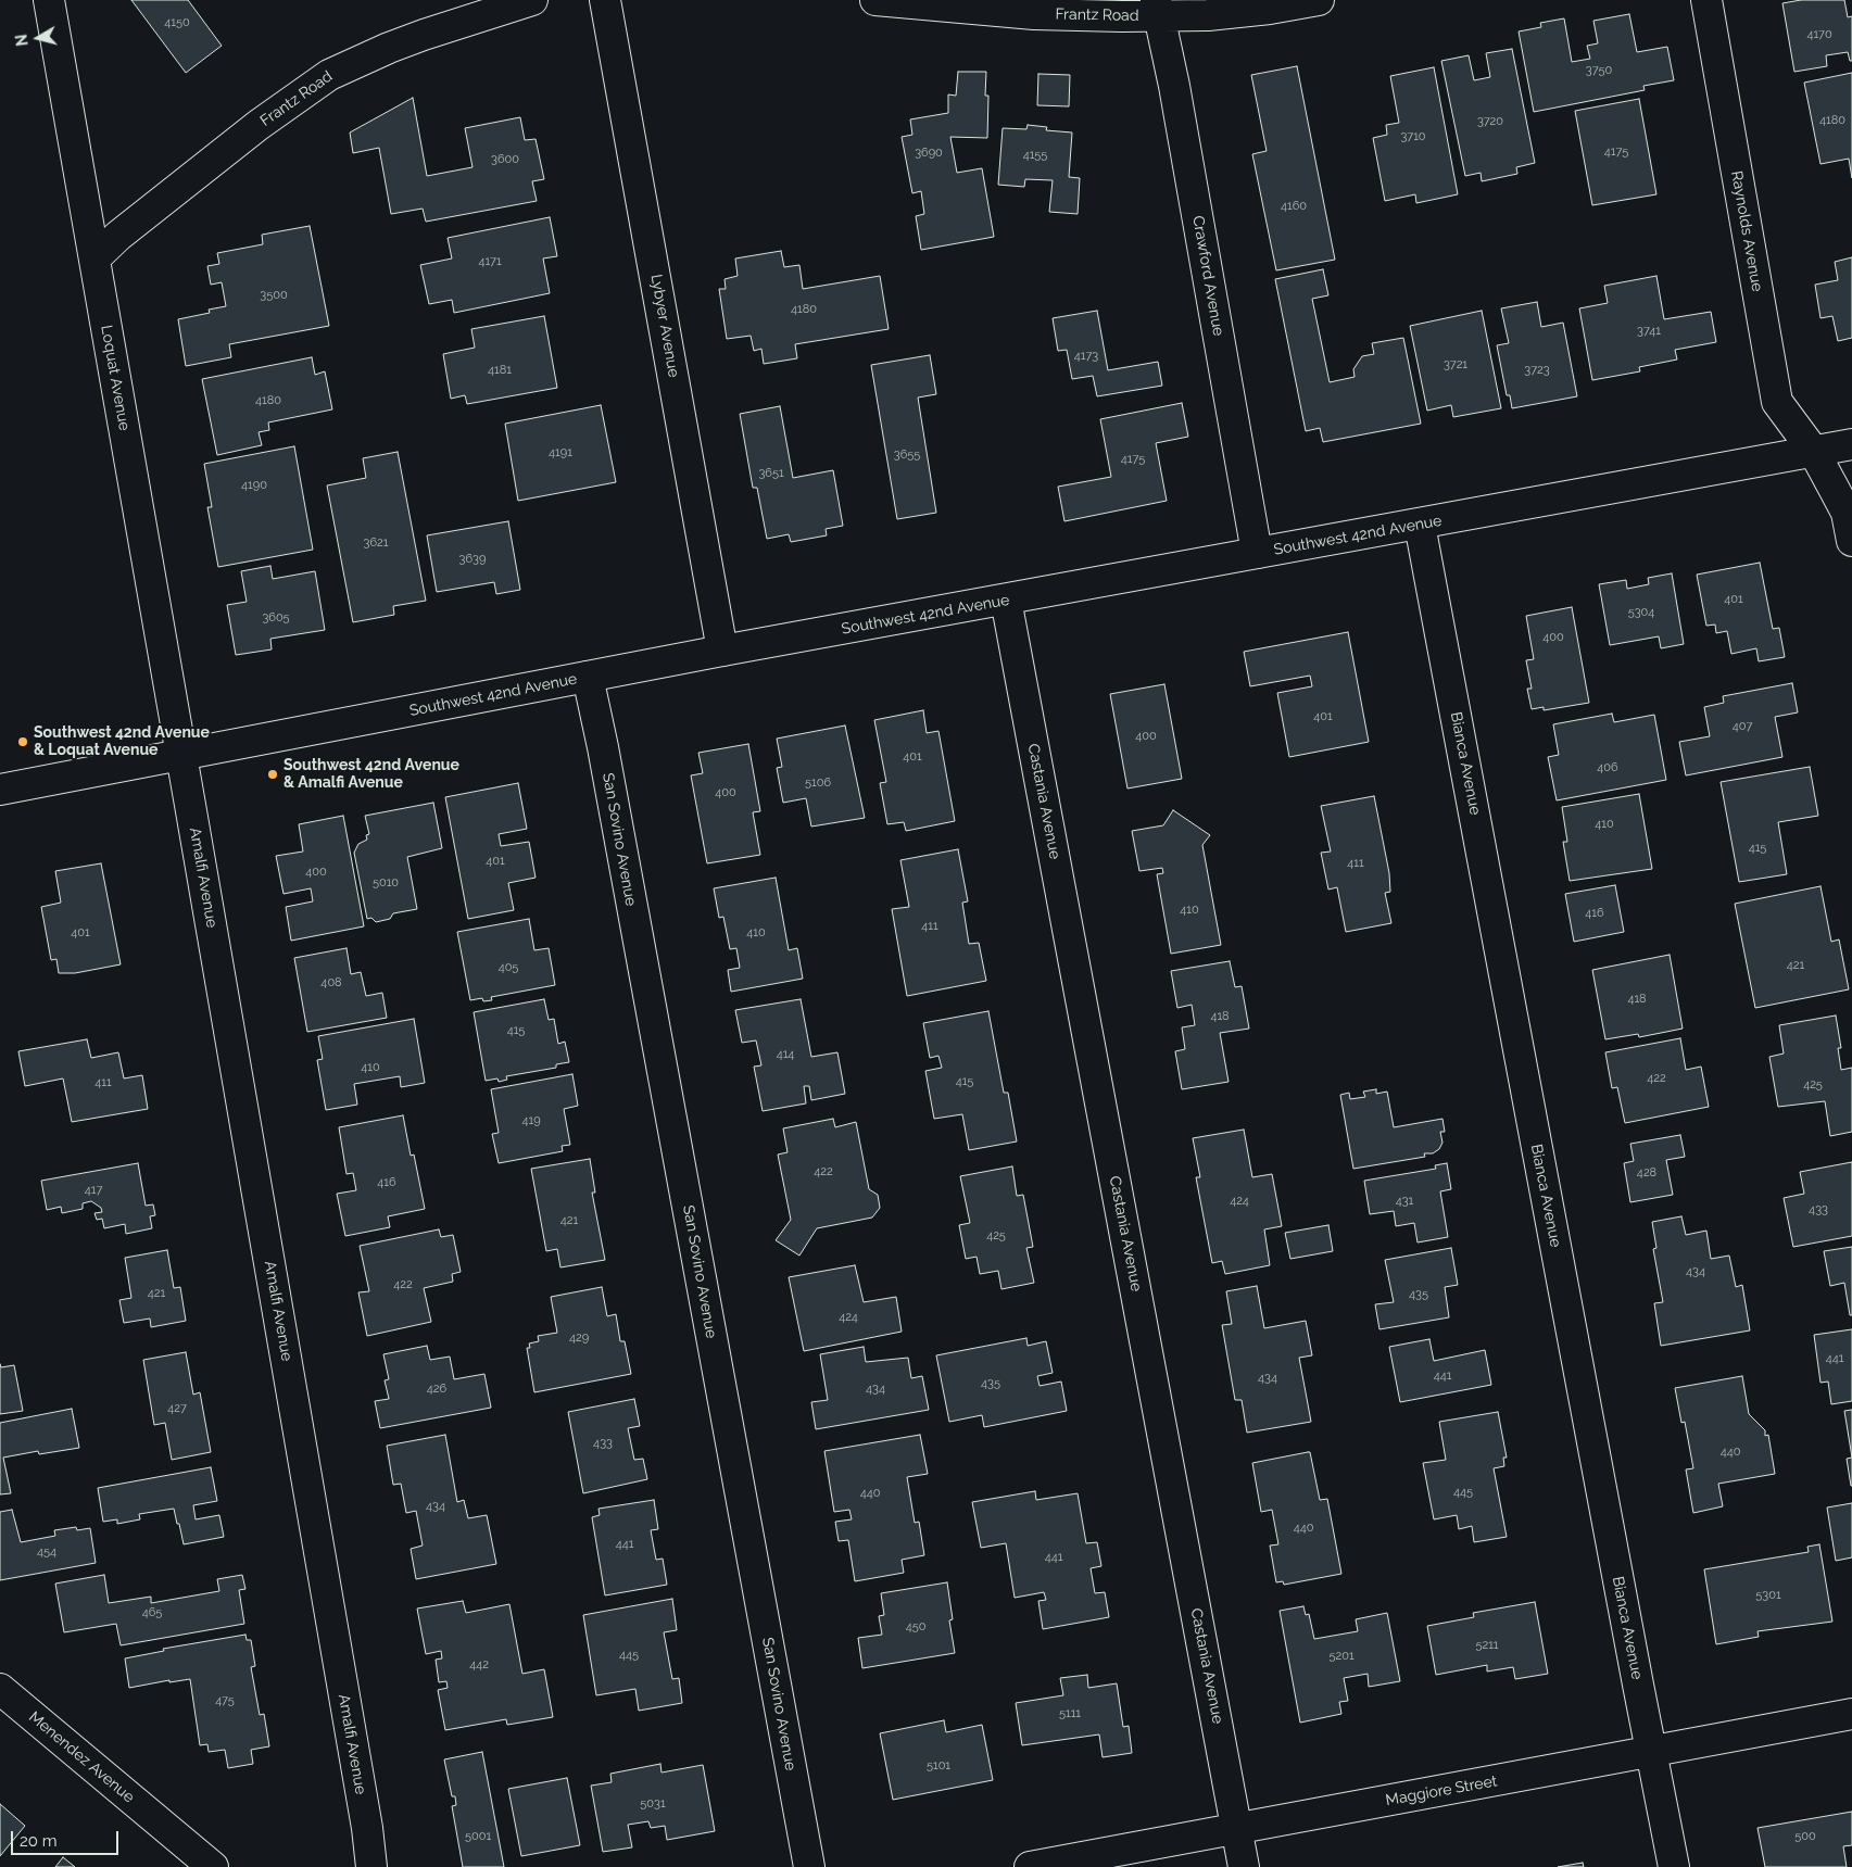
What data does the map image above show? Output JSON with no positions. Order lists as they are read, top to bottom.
{
  "streets": {
    "street": [
      "Frantz Road",
      "Raynolds Avenue",
      "Crawford Avenue",
      "Lybyer Avenue",
      "Loquat Avenue",
      "Southwest 42nd Avenue",
      "Bianca Avenue",
      "Castania Avenue",
      "San Sovino Avenue",
      "Amalfi Avenue",
      "Menendez Avenue",
      "Maggiore Street"
    ]
  },
  "crossings": [
    ["Frantz Road", "Crawford Avenue"],
    ["Frantz Road", "Loquat Avenue"],
    ["Raynolds Avenue", "Southwest 42nd Avenue"],
    ["Crawford Avenue", "Southwest 42nd Avenue"],
    ["Lybyer Avenue", "Southwest 42nd Avenue"],
    ["Loquat Avenue", "Southwest 42nd Avenue"],
    ["Loquat Avenue", "Amalfi Avenue"],
    ["Southwest 42nd Avenue", "Bianca Avenue"],
    ["Southwest 42nd Avenue", "Castania Avenue"],
    ["Southwest 42nd Avenue", "San Sovino Avenue"],
    ["Southwest 42nd Avenue", "Amalfi Avenue"],
    ["Bianca Avenue", "Maggiore Street"],
    ["Castania Avenue", "Maggiore Street"]
  ],
  "places": ["Southwest 42nd Avenue & Loquat Avenue", "Southwest 42nd Avenue & Amalfi Avenue"],
  "house_numbers": [
    "4150",
    "4170",
    "3750",
    "4180",
    "3720",
    "3710",
    "4175",
    "3690",
    "4155",
    "3600",
    "4160",
    "4171",
    "3500",
    "4180",
    "3741",
    "4173",
    "3721",
    "4181",
    "3723",
    "4180",
    "4191",
    "3655",
    "4175",
    "3651",
    "4190",
    "3621",
    "3639",
    "401",
    "5304",
    "3605",
    "400",
    "401",
    "407",
    "400",
    "401",
    "406",
    "5106",
    "400",
    "410",
    "415",
    "401",
    "411",
    "400",
    "5010",
    "410",
    "416",
    "411",
    "401",
    "410",
    "421",
    "405",
    "408",
    "418",
    "418",
    "415",
    "414",
    "410",
    "422",
    "415",
    "411",
    "425",
    "419",
    "422",
    "428",
    "416",
    "417",
    "424",
    "431",
    "433",
    "421",
    "425",
    "434",
    "422",
    "421",
    "435",
    "424",
    "429",
    "441",
    "441",
    "434",
    "435",
    "426",
    "434",
    "427",
    "433",
    "440",
    "445",
    "440",
    "434",
    "440",
    "441",
    "454",
    "441",
    "5301",
    "465",
    "450",
    "5211",
    "445",
    "5201",
    "442",
    "475",
    "5111",
    "5101",
    "5031",
    "5001",
    "500"
  ],
  "scale_bar": "20 m",
  "north": "left"
}
